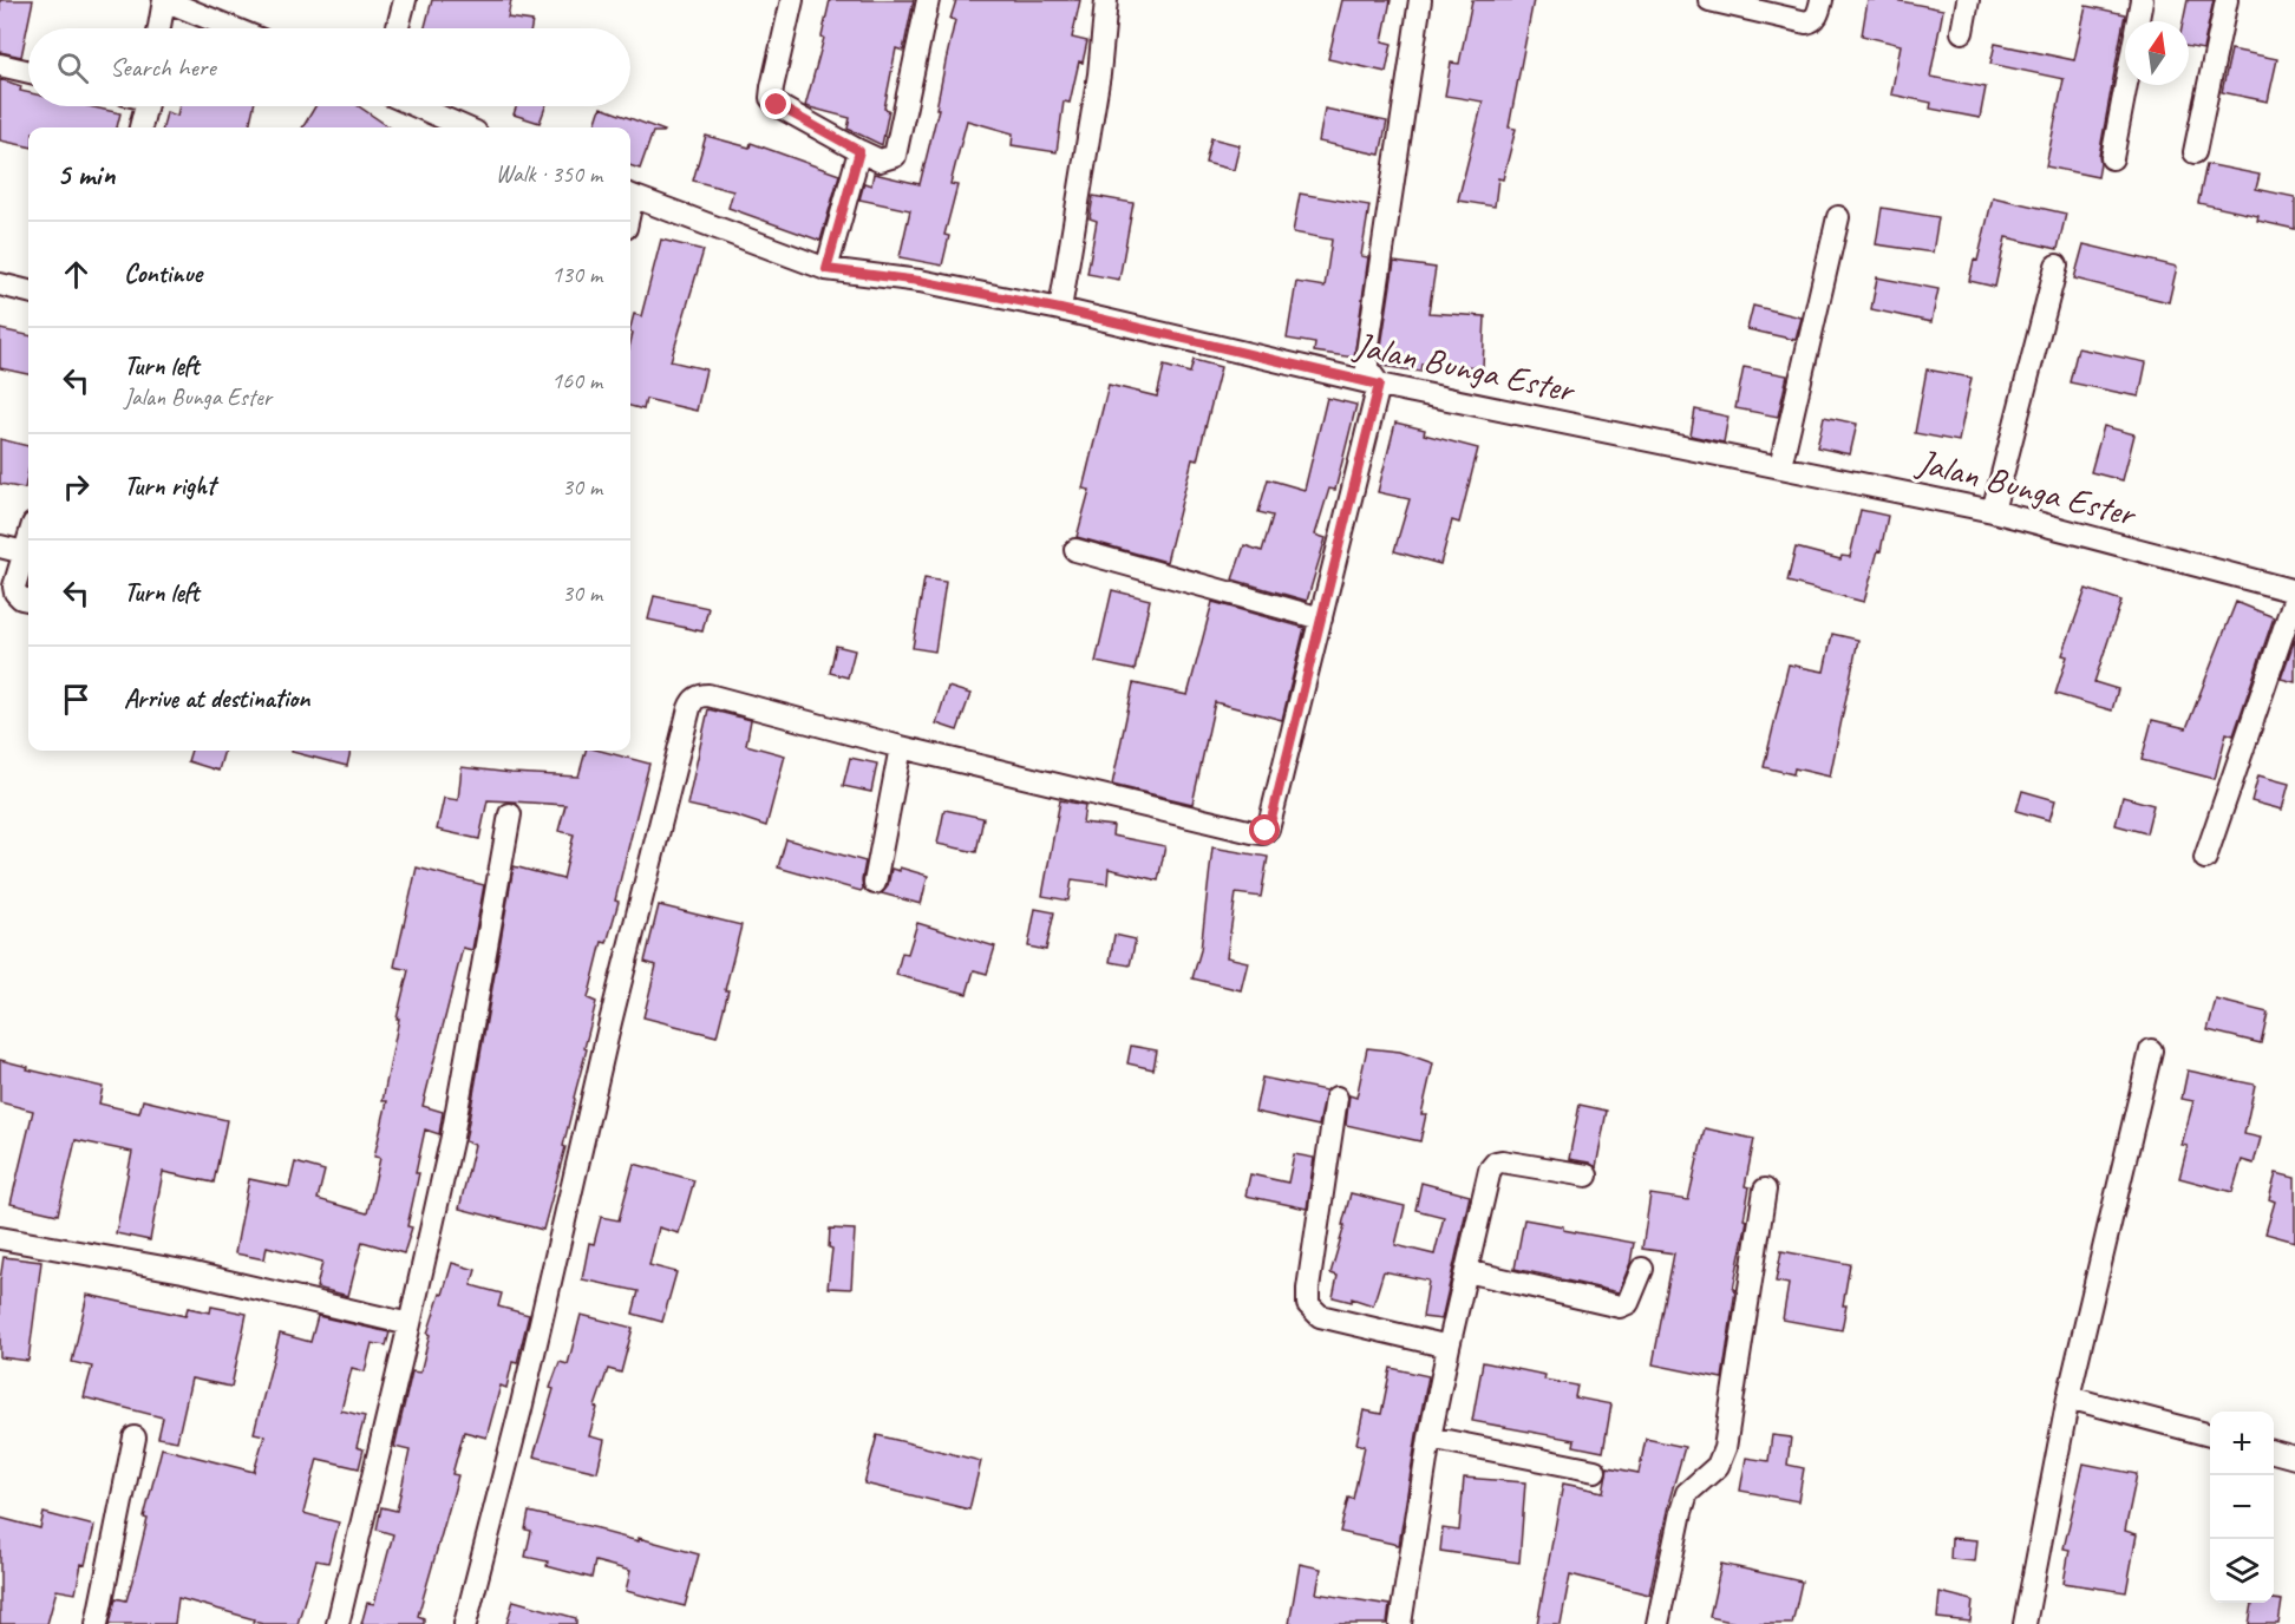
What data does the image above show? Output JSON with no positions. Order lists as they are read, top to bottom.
{
  "streets": {
    "street": ["Jalan Bunga Ester"]
  },
  "north": "top",
  "page": {
    "search": "Search here",
    "heading": ["5 min", "Walk · 350 m"],
    "list": [
      ["Continue", "130 m"],
      ["Turn left", "Jalan Bunga Ester", "160 m"],
      ["Turn right", "30 m"],
      ["Turn left", "30 m"],
      "Arrive at destination"
    ],
    "map_buttons": ["+", "−"]
  }
}
